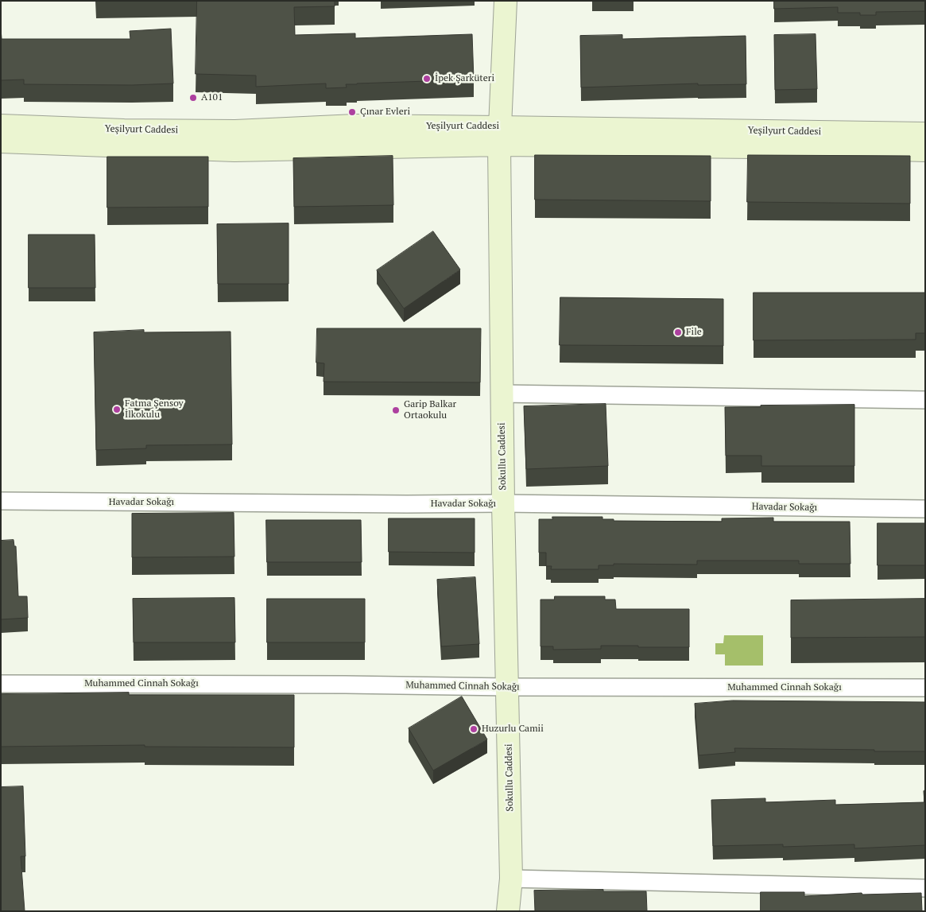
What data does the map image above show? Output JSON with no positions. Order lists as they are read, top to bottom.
{
  "streets": {
    "main road": ["Yeşilyurt Caddesi", "Sokullu Caddesi"],
    "street": ["Havadar Sokağı", "Muhammed Cinnah Sokağı"]
  },
  "crossings": [
    ["Yeşilyurt Caddesi", "Sokullu Caddesi"],
    ["Sokullu Caddesi", "Havadar Sokağı"],
    ["Sokullu Caddesi", "Muhammed Cinnah Sokağı"]
  ],
  "places": [
    "İpek Şarküteri",
    "A101",
    "Çınar Evleri",
    "File",
    "Fatma Şensoy İlkokulu",
    "Garip Balkar Ortaokulu",
    "Huzurlu Camii"
  ]
}
